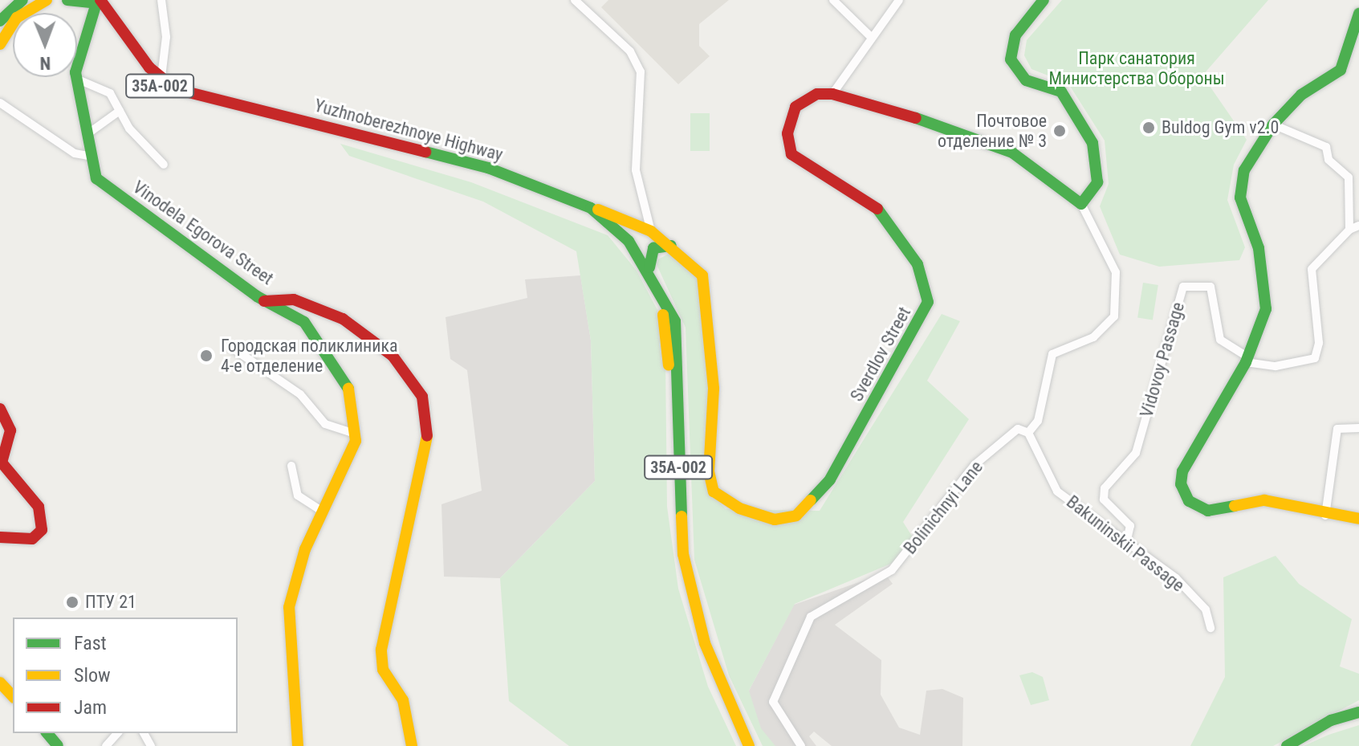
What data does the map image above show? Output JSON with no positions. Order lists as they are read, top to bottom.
{
  "streets": {
    "main road": [
      "35А-002",
      "Yuzhnoberezhnoye Highway",
      "Vinodela Egorova Street",
      "Sverdlov Street"
    ],
    "street": ["Vidovoy Passage", "Bolinichnyi Lane", "Bakuninskii Passage"]
  },
  "crossings": [
    ["Yuzhnoberezhnoye Highway", "Vinodela Egorova Street"],
    ["Yuzhnoberezhnoye Highway", "Sverdlov Street"],
    ["Vidovoy Passage", "Bakuninskii Passage"],
    ["Bolinichnyi Lane", "Bakuninskii Passage"]
  ],
  "parks": ["Парк санатория Министерства Обороны"],
  "places": [
    "Buldog Gym v2.0",
    "Почтовое отделение № 3",
    "Городская поликлиника 4-е отделение",
    "ПТУ 21"
  ],
  "legend": ["Fast", "Slow", "Jam"],
  "north": "bottom"
}
